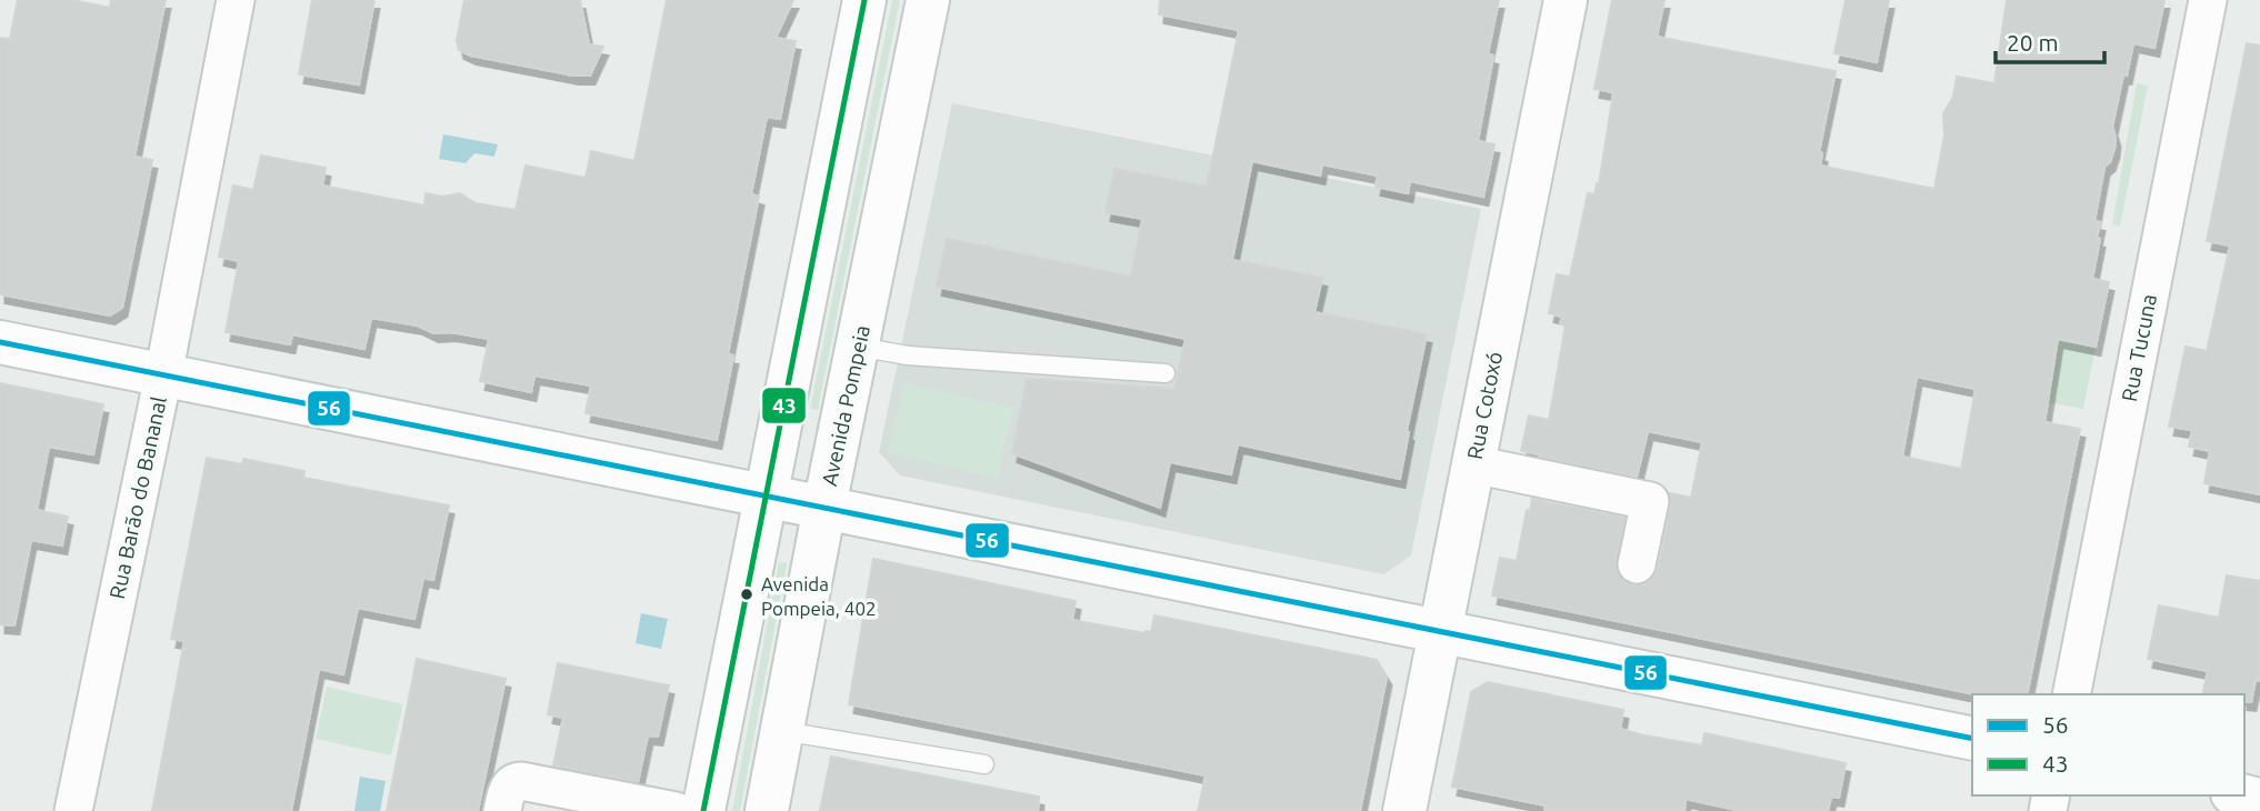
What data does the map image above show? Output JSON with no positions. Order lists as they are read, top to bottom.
{
  "streets": {
    "street": [
      "Rua Tucuna",
      "Avenida Pompeia",
      "Rua Cotoxó",
      "Rua Barão do Bananal"
    ]
  },
  "places": ["Avenida Pompeia, 402"],
  "lines": ["transit line 43", "transit line 56"],
  "legend": ["56", "43"],
  "scale_bar": "20 m"
}
